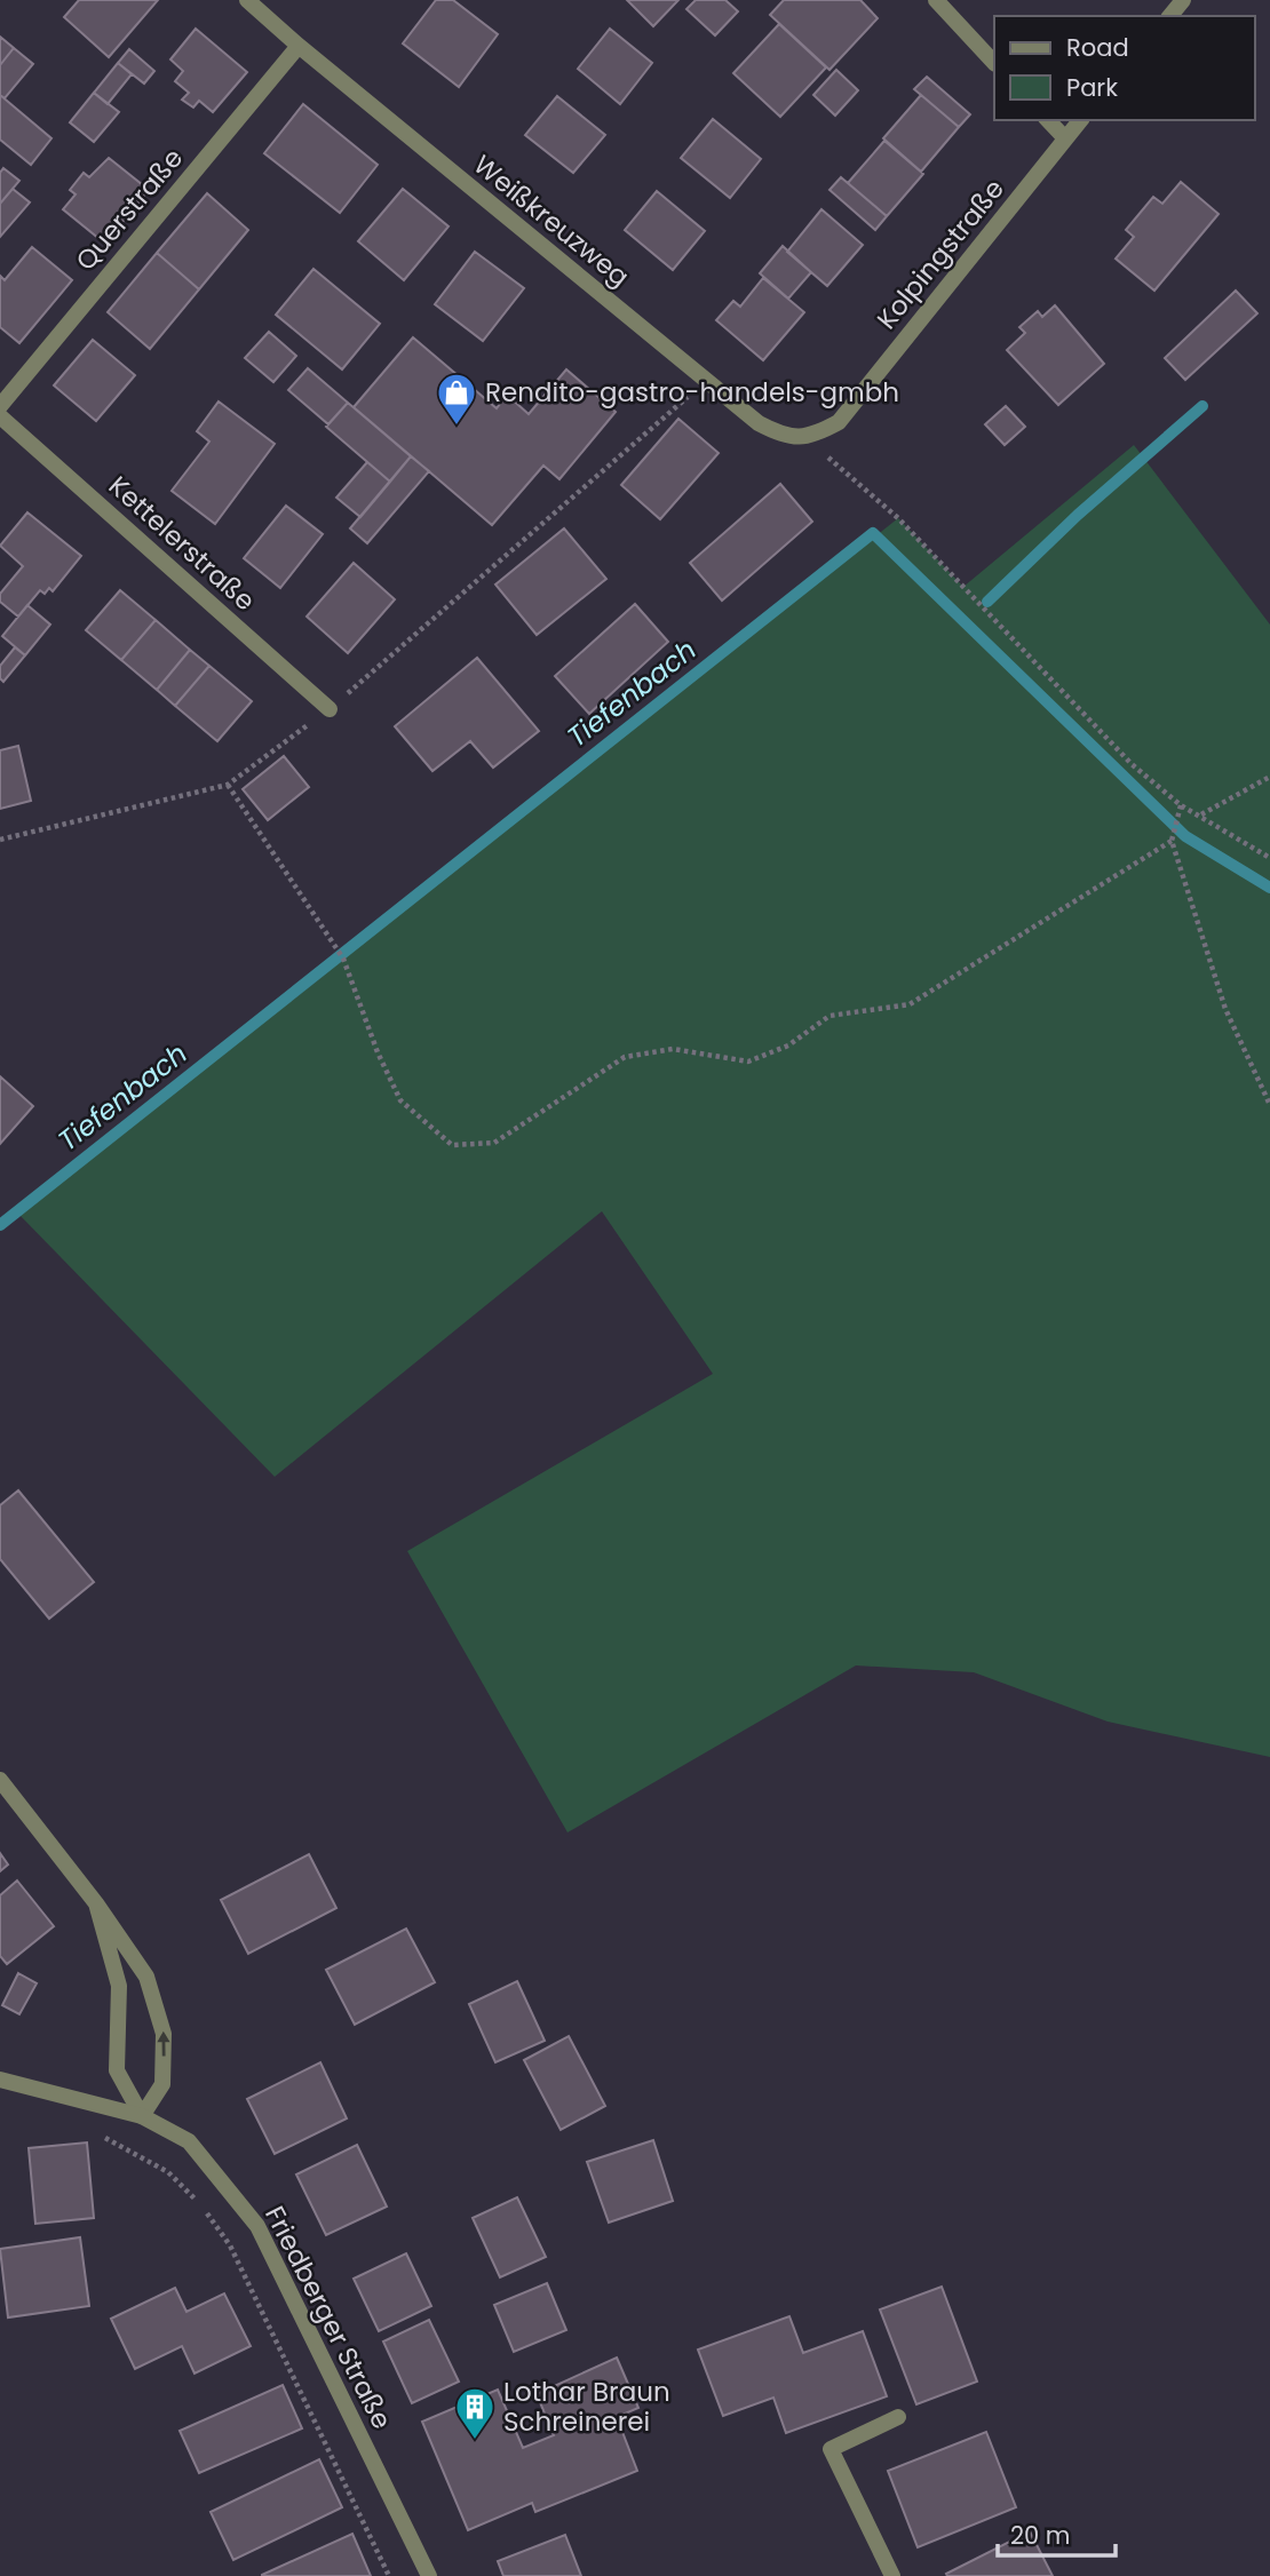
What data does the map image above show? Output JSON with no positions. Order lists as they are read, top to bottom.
{
  "streets": {
    "street": [
      "Querstraße",
      "Weißkreuzweg",
      "Kolpingstraße",
      "Kettelerstraße",
      "Friedberger Straße"
    ]
  },
  "crossings": [
    ["Querstraße", "Weißkreuzweg"],
    ["Weißkreuzweg", "Kolpingstraße"]
  ],
  "water": ["Tiefenbach"],
  "places": {
    "shop": ["Rendito-gastro-handels-gmbh"],
    "building": ["Lothar Braun Schreinerei"]
  },
  "legend": ["Road", "Park"],
  "scale_bar": "20 m"
}
